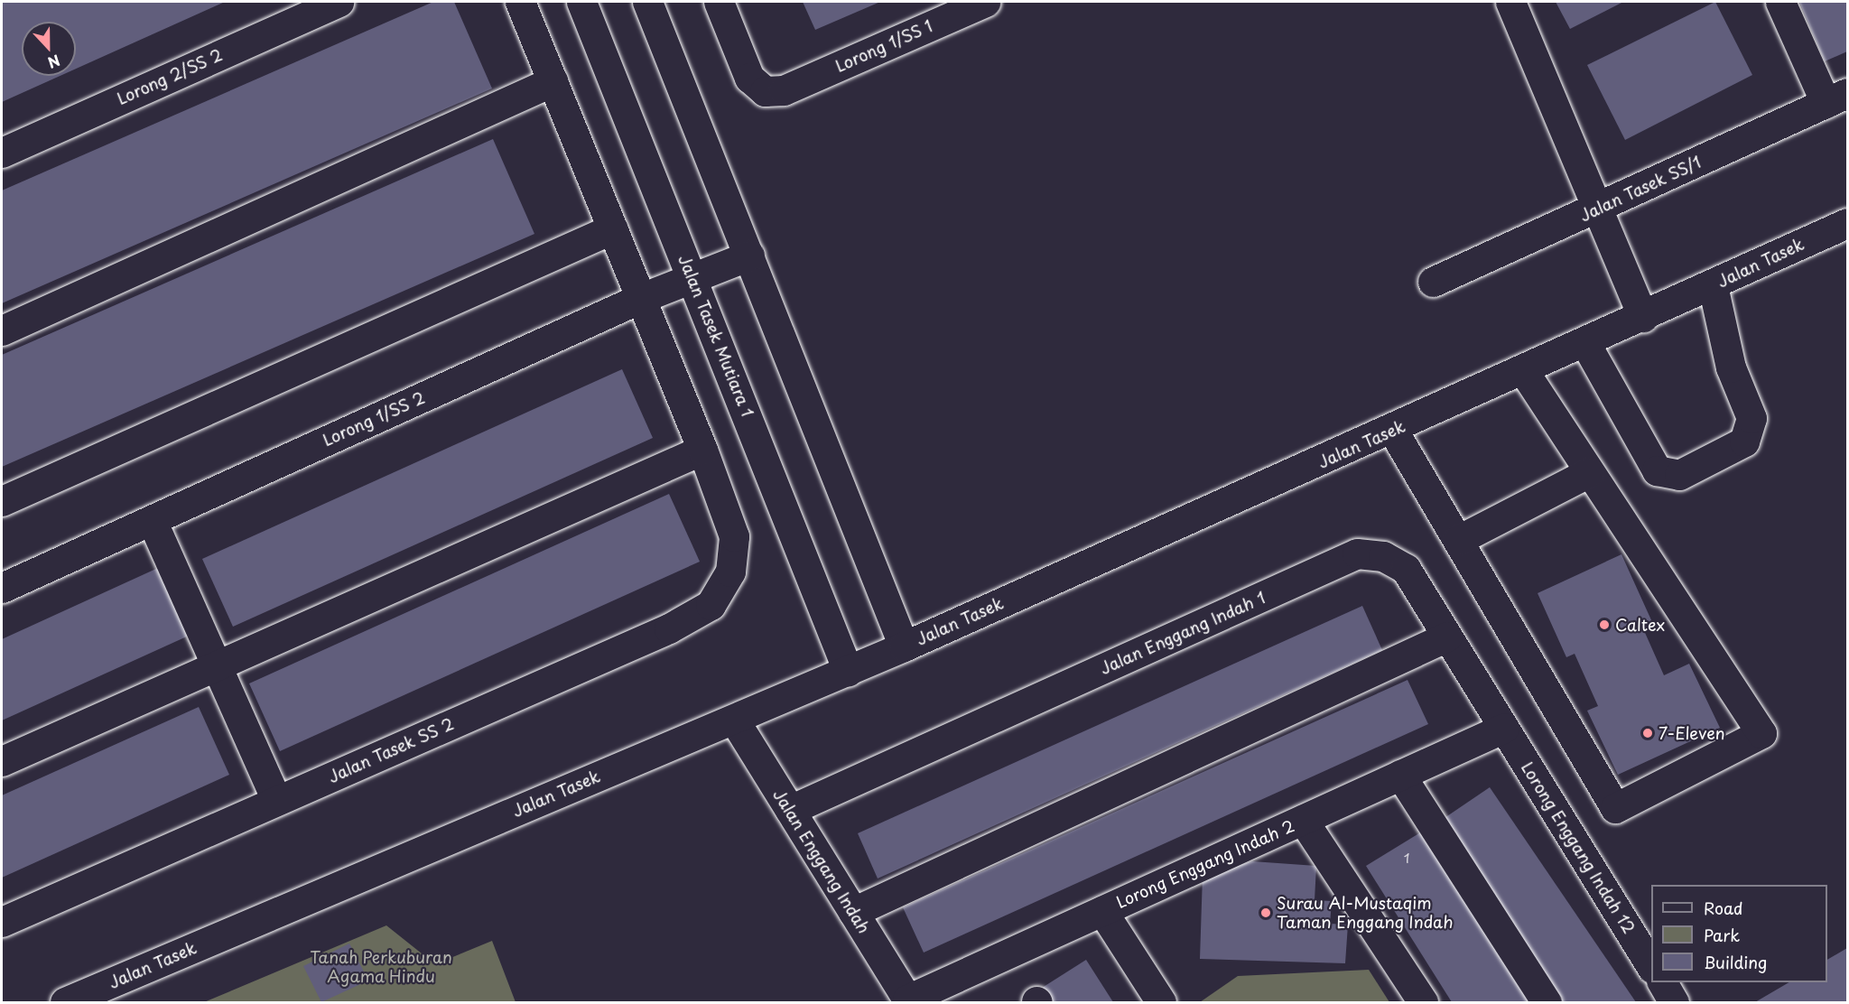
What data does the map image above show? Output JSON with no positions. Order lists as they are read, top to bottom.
{
  "streets": {
    "street": [
      "Lorong 1/SS 1",
      "Lorong 2/SS 2",
      "Jalan Tasek SS/1",
      "Jalan Tasek",
      "Jalan Tasek Mutiara 1",
      "Lorong 1/SS 2",
      "Jalan Enggang Indah 1",
      "Jalan Tasek SS 2",
      "Lorong Enggang Indah 12",
      "Jalan Enggang Indah",
      "Lorong Enggang Indah 2"
    ]
  },
  "crossings": [
    ["Jalan Tasek", "Jalan Tasek Mutiara 1"],
    ["Jalan Tasek", "Jalan Enggang Indah"],
    ["Jalan Tasek Mutiara 1", "Lorong 1/SS 2"],
    ["Jalan Enggang Indah 1", "Lorong Enggang Indah 12"],
    ["Jalan Enggang Indah 1", "Jalan Enggang Indah"],
    ["Jalan Enggang Indah 1", "Lorong Enggang Indah 2"],
    ["Lorong Enggang Indah 12", "Lorong Enggang Indah 2"],
    ["Jalan Enggang Indah", "Lorong Enggang Indah 2"]
  ],
  "parks": ["Tanah Perkuburan Agama Hindu"],
  "places": ["Caltex", "7-Eleven", "Surau Al-Mustaqim Taman Enggang Indah"],
  "house_numbers": ["1"],
  "legend": ["Road", "Park", "Building"],
  "north": "bottom"
}
